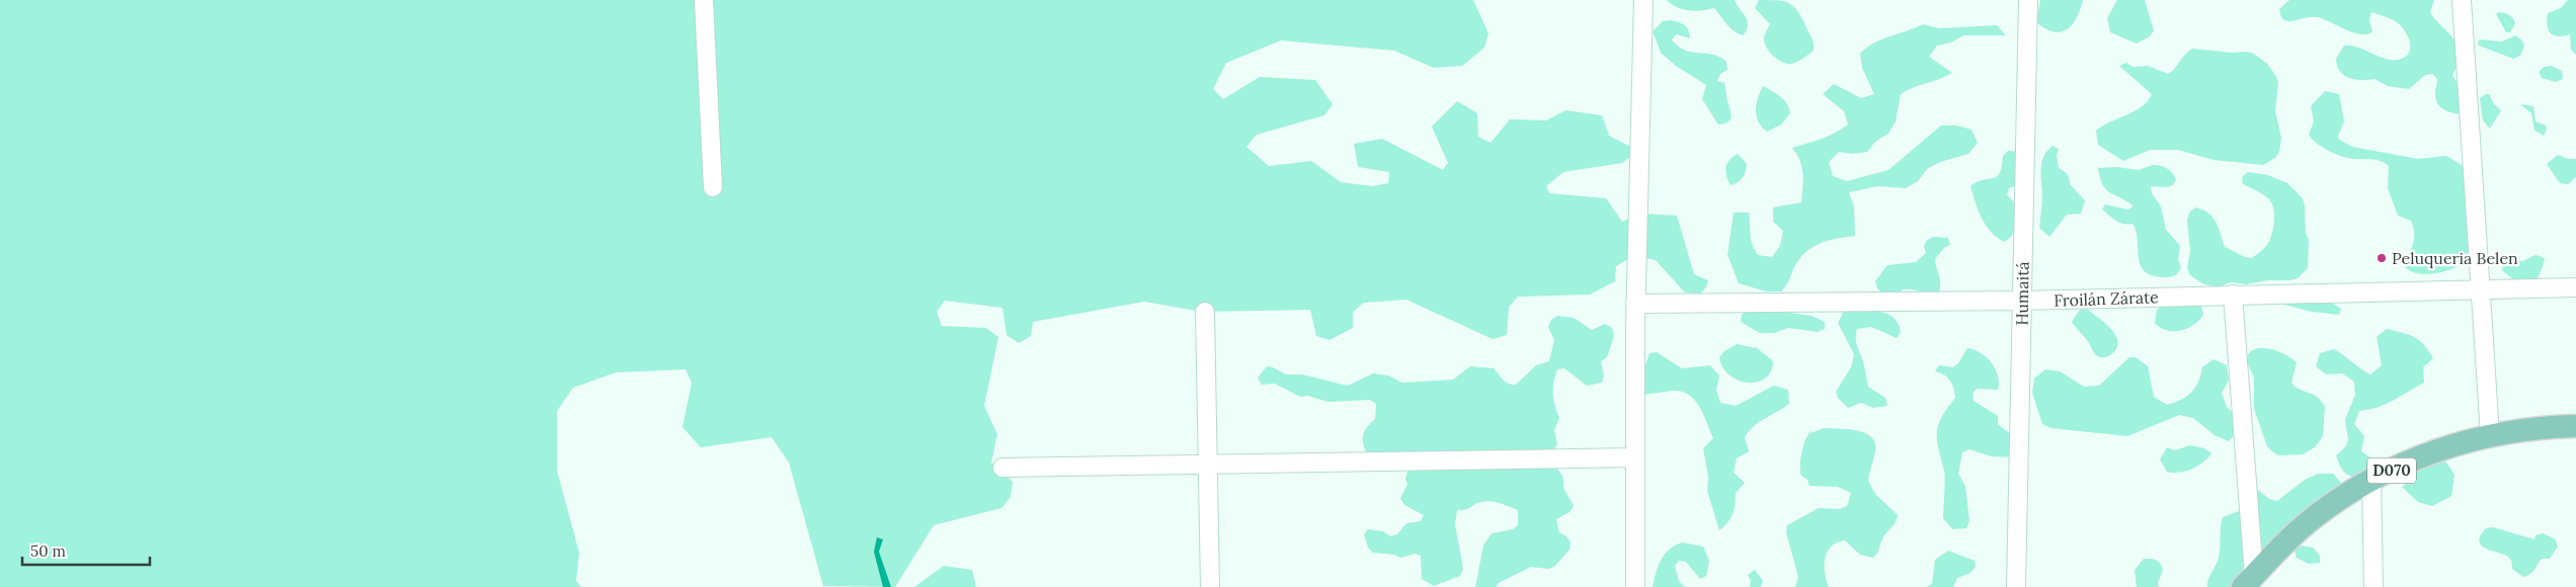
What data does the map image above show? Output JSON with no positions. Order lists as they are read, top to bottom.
{
  "streets": {
    "main road": ["D070"],
    "street": ["Humaitá", "Froilán Zárate"]
  },
  "crossings": [
    ["Humaitá", "Froilán Zárate"]
  ],
  "places": ["Peluqueria Belen"],
  "scale_bar": "50 m"
}
